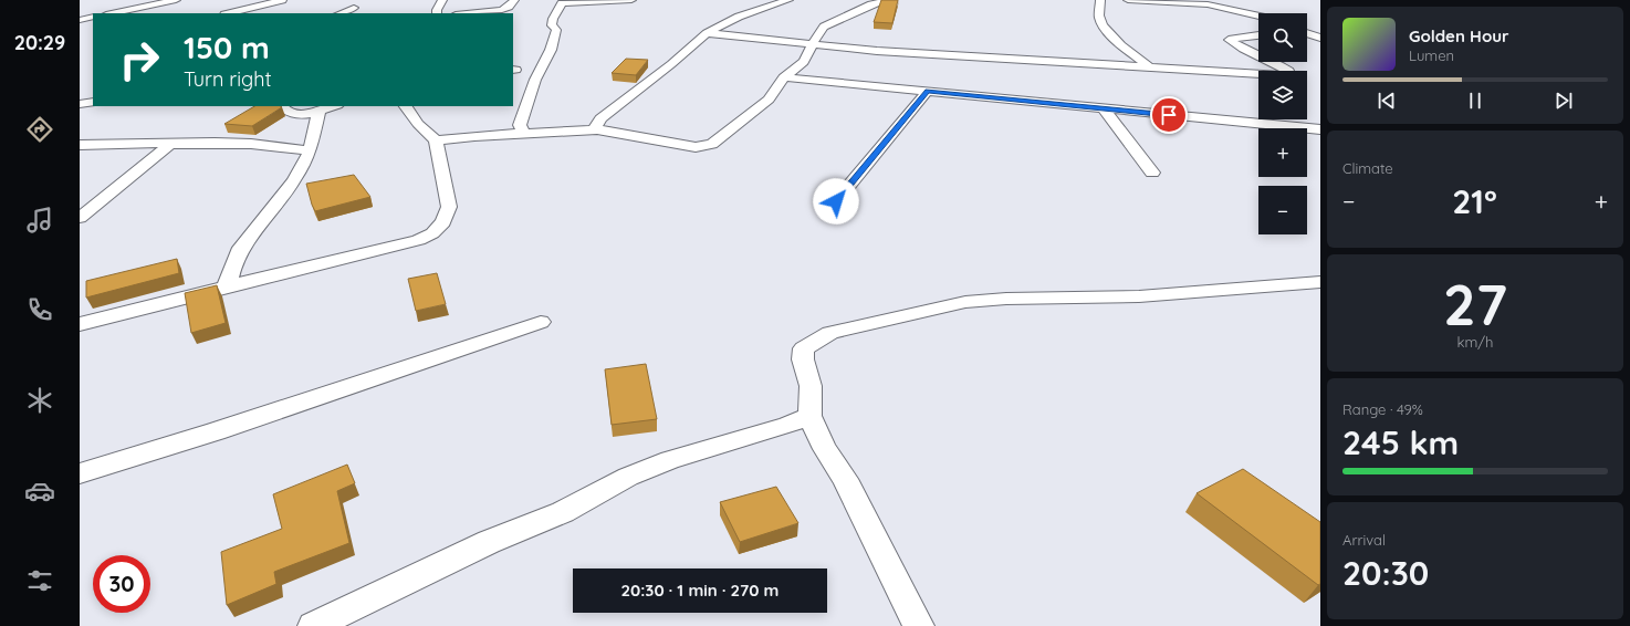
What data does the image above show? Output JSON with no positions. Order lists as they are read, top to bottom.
{
  "page": {
    "tabs": "20:29",
    "map_buttons": ["+", "−"],
    "turn": ["150 m", "Turn right"],
    "song": ["Golden Hour", "Lumen"],
    "tile": [
      "Climate",
      ["27", "km/h"],
      ["Range · 49%", "245 km"],
      ["Arrival", "20:30"]
    ],
    "heat": ["−", "21°", "+"],
    "limit": "30",
    "trip": "20:30 · 1 min · 270 m"
  }
}
